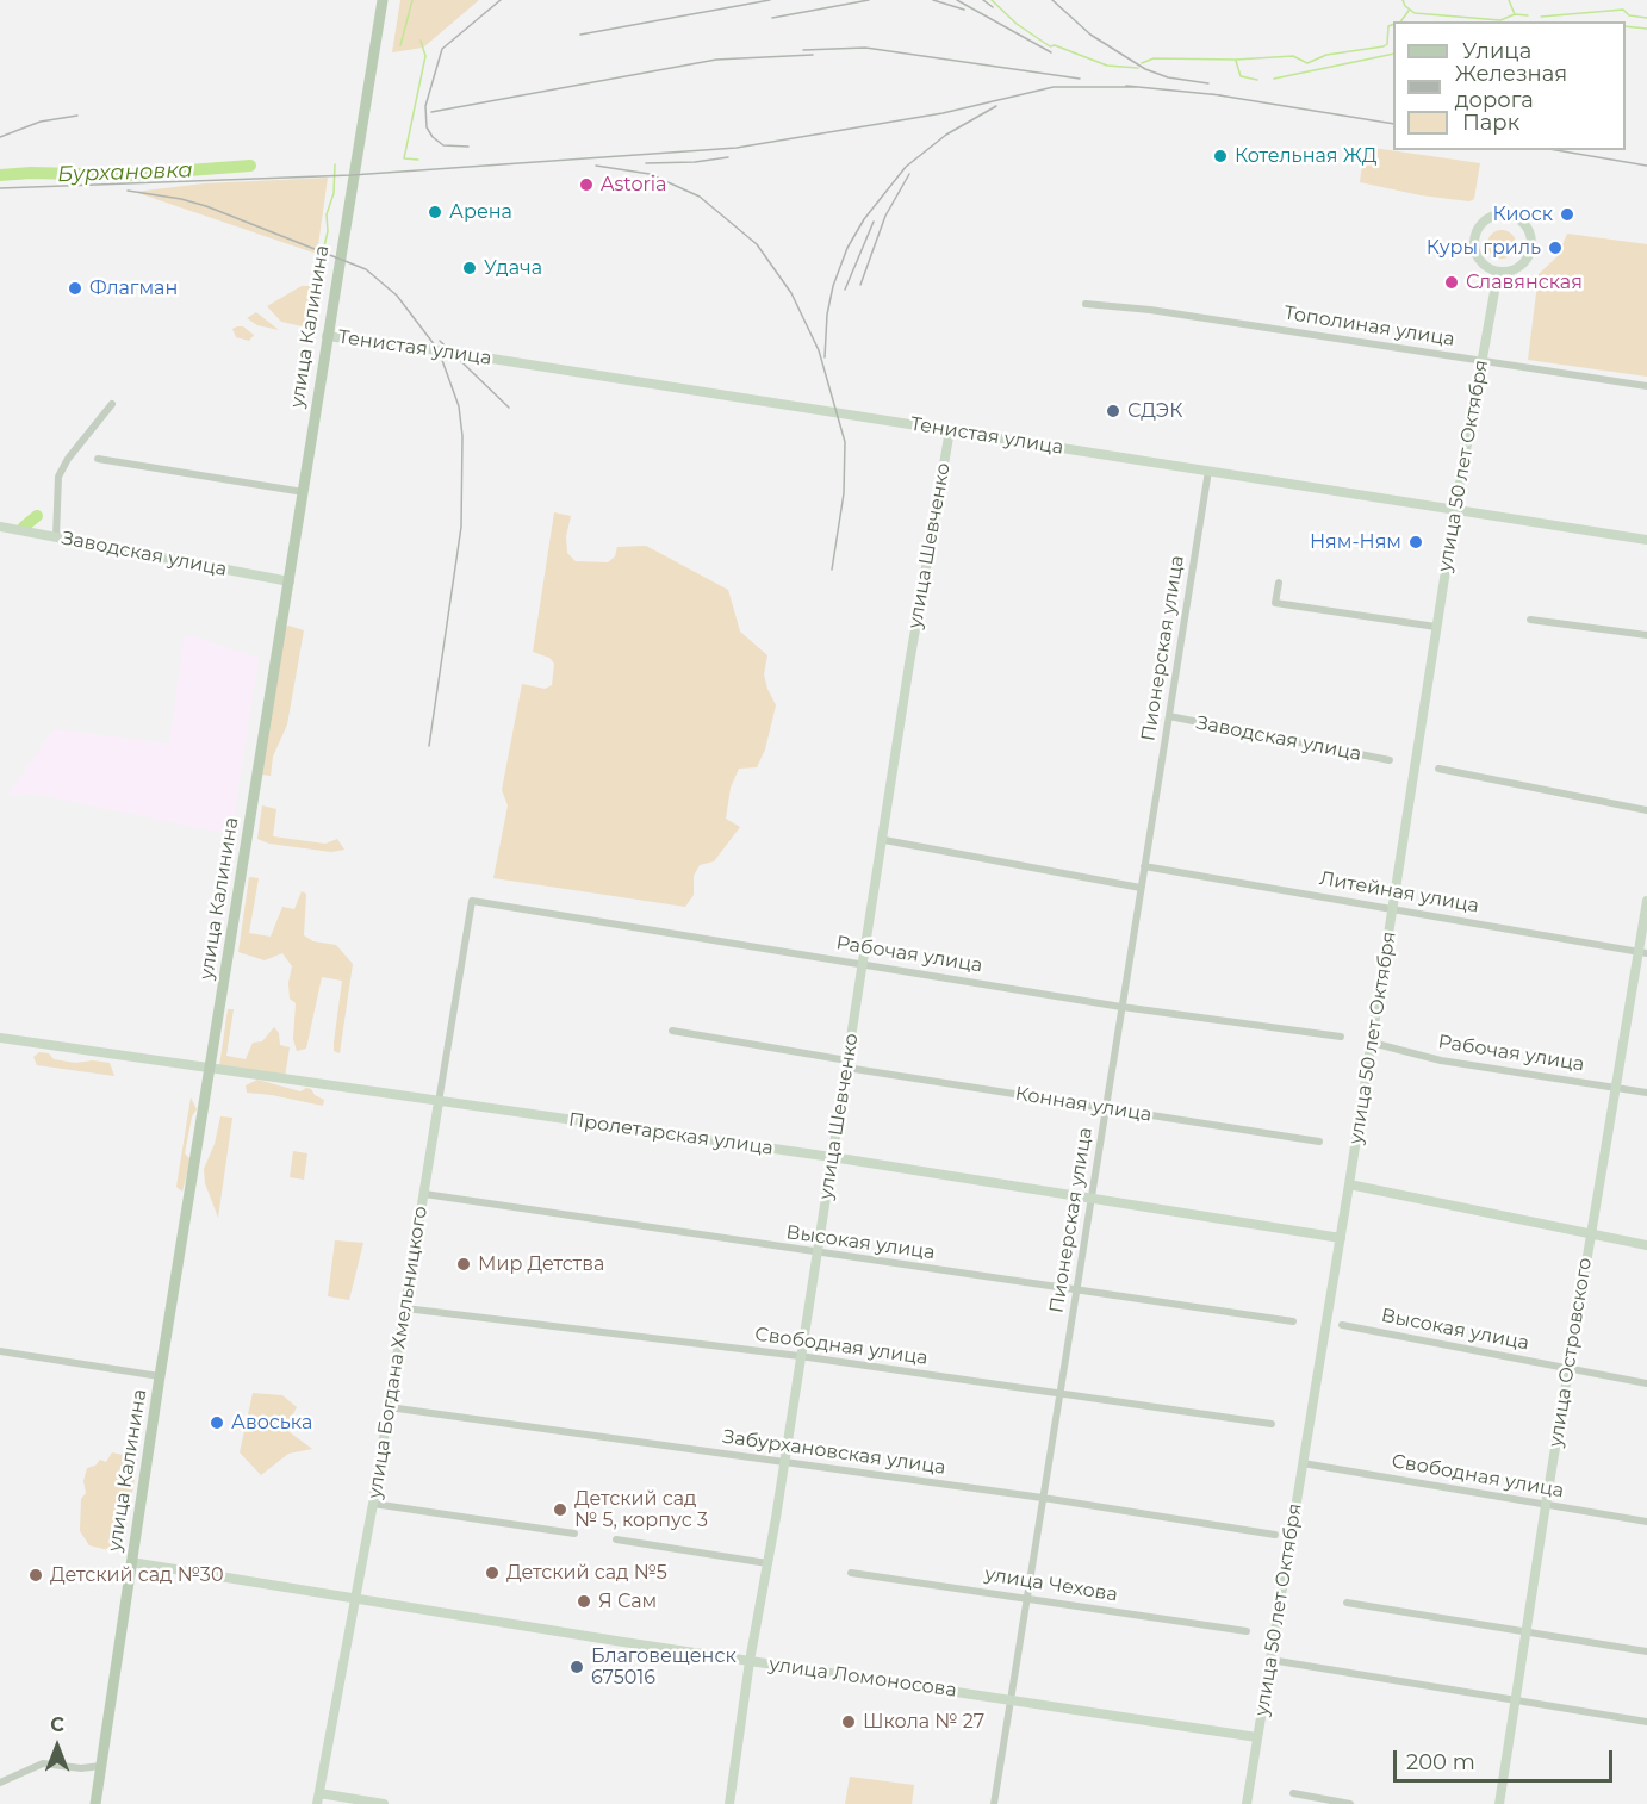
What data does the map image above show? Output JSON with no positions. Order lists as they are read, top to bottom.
{
  "streets": {
    "main road": ["улица Калинина"],
    "street": [
      "Тополиная улица",
      "Тенистая улица",
      "улица 50 лет Октября",
      "улица Шевченко",
      "Заводская улица",
      "Пионерская улица",
      "Литейная улица",
      "Рабочая улица",
      "Конная улица",
      "Пролетарская улица",
      "Высокая улица",
      "Свободная улица",
      "улица Богдана Хмельницкого",
      "улица Островского",
      "Забурхановская улица",
      "улица Чехова",
      "улица Ломоносова"
    ]
  },
  "crossings": [
    ["улица Калинина", "Тенистая улица"],
    ["улица Калинина", "Заводская улица"],
    ["улица Калинина", "Пролетарская улица"],
    ["улица Калинина", "улица Ломоносова"],
    ["Тополиная улица", "улица 50 лет Октября"],
    ["Тенистая улица", "улица 50 лет Октября"],
    ["Тенистая улица", "улица Шевченко"],
    ["Тенистая улица", "Пионерская улица"],
    ["улица 50 лет Октября", "Литейная улица"],
    ["улица 50 лет Октября", "Рабочая улица"],
    ["улица 50 лет Октября", "Пролетарская улица"],
    ["улица 50 лет Октября", "Свободная улица"],
    ["улица 50 лет Октября", "улица Ломоносова"],
    ["улица Шевченко", "Рабочая улица"],
    ["улица Шевченко", "Конная улица"],
    ["улица Шевченко", "Пролетарская улица"],
    ["улица Шевченко", "Высокая улица"],
    ["улица Шевченко", "Свободная улица"],
    ["улица Шевченко", "Забурхановская улица"],
    ["улица Шевченко", "улица Ломоносова"],
    ["Заводская улица", "Пионерская улица"],
    ["Пионерская улица", "Литейная улица"],
    ["Пионерская улица", "Рабочая улица"],
    ["Пионерская улица", "Конная улица"],
    ["Пионерская улица", "Пролетарская улица"],
    ["Пионерская улица", "Высокая улица"],
    ["Пионерская улица", "Свободная улица"],
    ["Пионерская улица", "Забурхановская улица"],
    ["Пионерская улица", "улица Чехова"],
    ["Пионерская улица", "улица Ломоносова"],
    ["Литейная улица", "улица Островского"],
    ["Рабочая улица", "улица Богдана Хмельницкого"],
    ["Рабочая улица", "улица Островского"],
    ["Пролетарская улица", "улица Богдана Хмельницкого"],
    ["Высокая улица", "улица Богдана Хмельницкого"],
    ["Высокая улица", "улица Островского"],
    ["Свободная улица", "улица Богдана Хмельницкого"],
    ["Свободная улица", "улица Островского"],
    ["улица Богдана Хмельницкого", "Забурхановская улица"],
    ["улица Богдана Хмельницкого", "улица Ломоносова"]
  ],
  "water": ["Бурхановка"],
  "places": [
    "Котельная ЖД",
    "Astoria",
    "Арена",
    "Киоск",
    "Куры гриль",
    "Удача",
    "Славянская",
    "Флагман",
    "СДЭК",
    "Ням-Ням",
    "Мир Детства",
    "Авоська",
    "Детский сад № 5, корпус 3",
    "Детский сад №5",
    "Детский сад №30",
    "Я Сам",
    "Благовещенск 675016",
    "Школа № 27"
  ],
  "legend": ["Улица", "Железная дорога", "Парк"],
  "scale_bar": "200 m",
  "north": "top"
}
